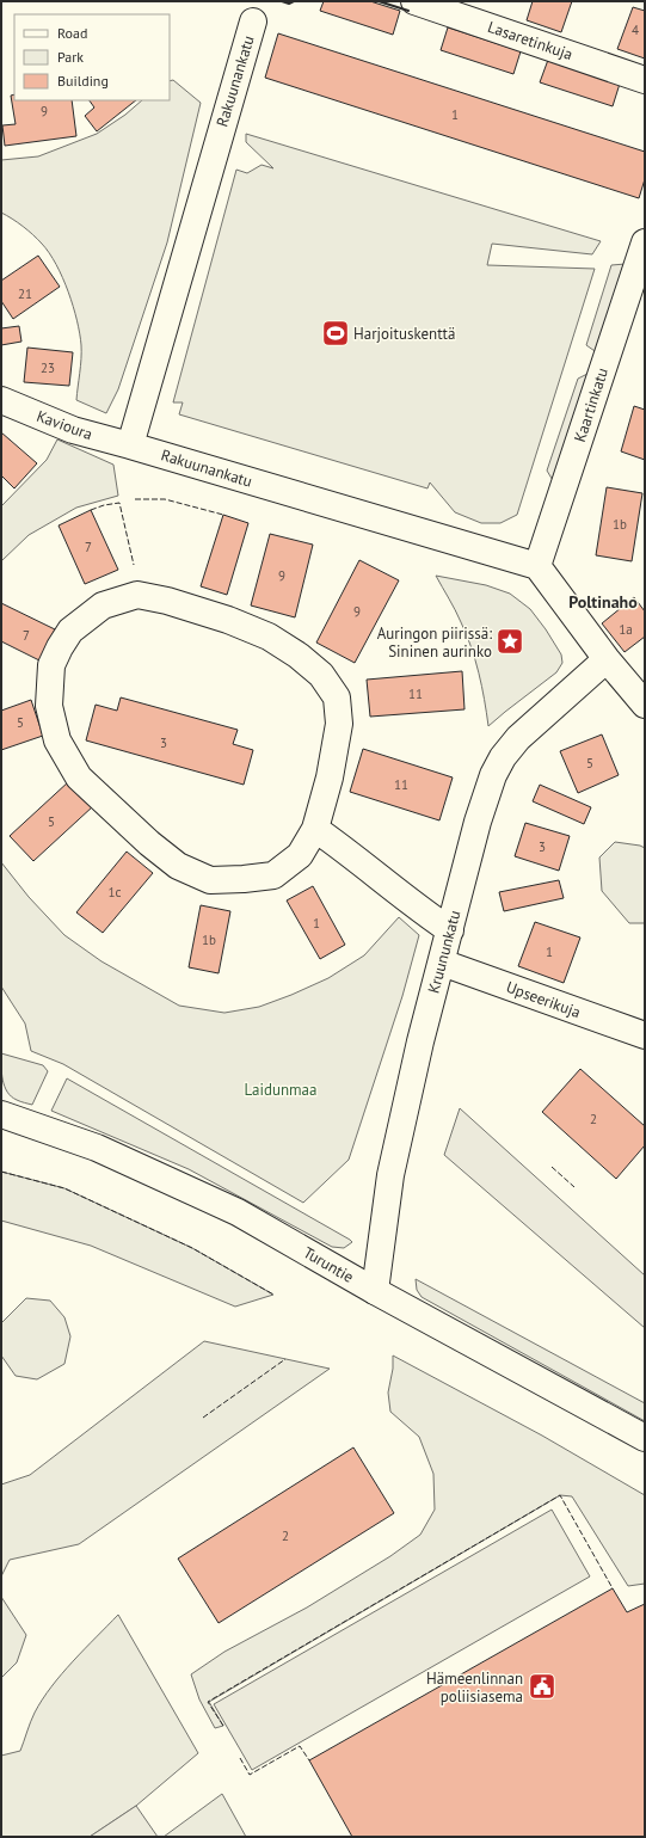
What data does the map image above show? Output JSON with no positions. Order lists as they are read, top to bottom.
{
  "streets": {
    "street": [
      "Lasaretinkuja",
      "Rakuunankatu",
      "Kaartinkatu",
      "Kavioura",
      "Kruununkatu",
      "Upseerikuja",
      "Turuntie"
    ]
  },
  "crossings": [
    ["Rakuunankatu", "Kaartinkatu"],
    ["Rakuunankatu", "Kavioura"],
    ["Kruununkatu", "Upseerikuja"],
    ["Kruununkatu", "Turuntie"]
  ],
  "districts": ["Poltinaho"],
  "parks": ["Laidunmaa"],
  "places": {
    "sports": ["Harjoituskenttä"],
    "place": ["Auringon piirissä: Sininen aurinko"],
    "public building": ["Hämeenlinnan poliisiasema"]
  },
  "house_numbers": [
    "4",
    "9",
    "1",
    "21",
    "23",
    "1b",
    "7",
    "9",
    "9",
    "1a",
    "7",
    "11",
    "5",
    "3",
    "5",
    "11",
    "5",
    "3",
    "1c",
    "1",
    "1b",
    "1",
    "2",
    "2"
  ],
  "legend": ["Road", "Park", "Building"]
}
